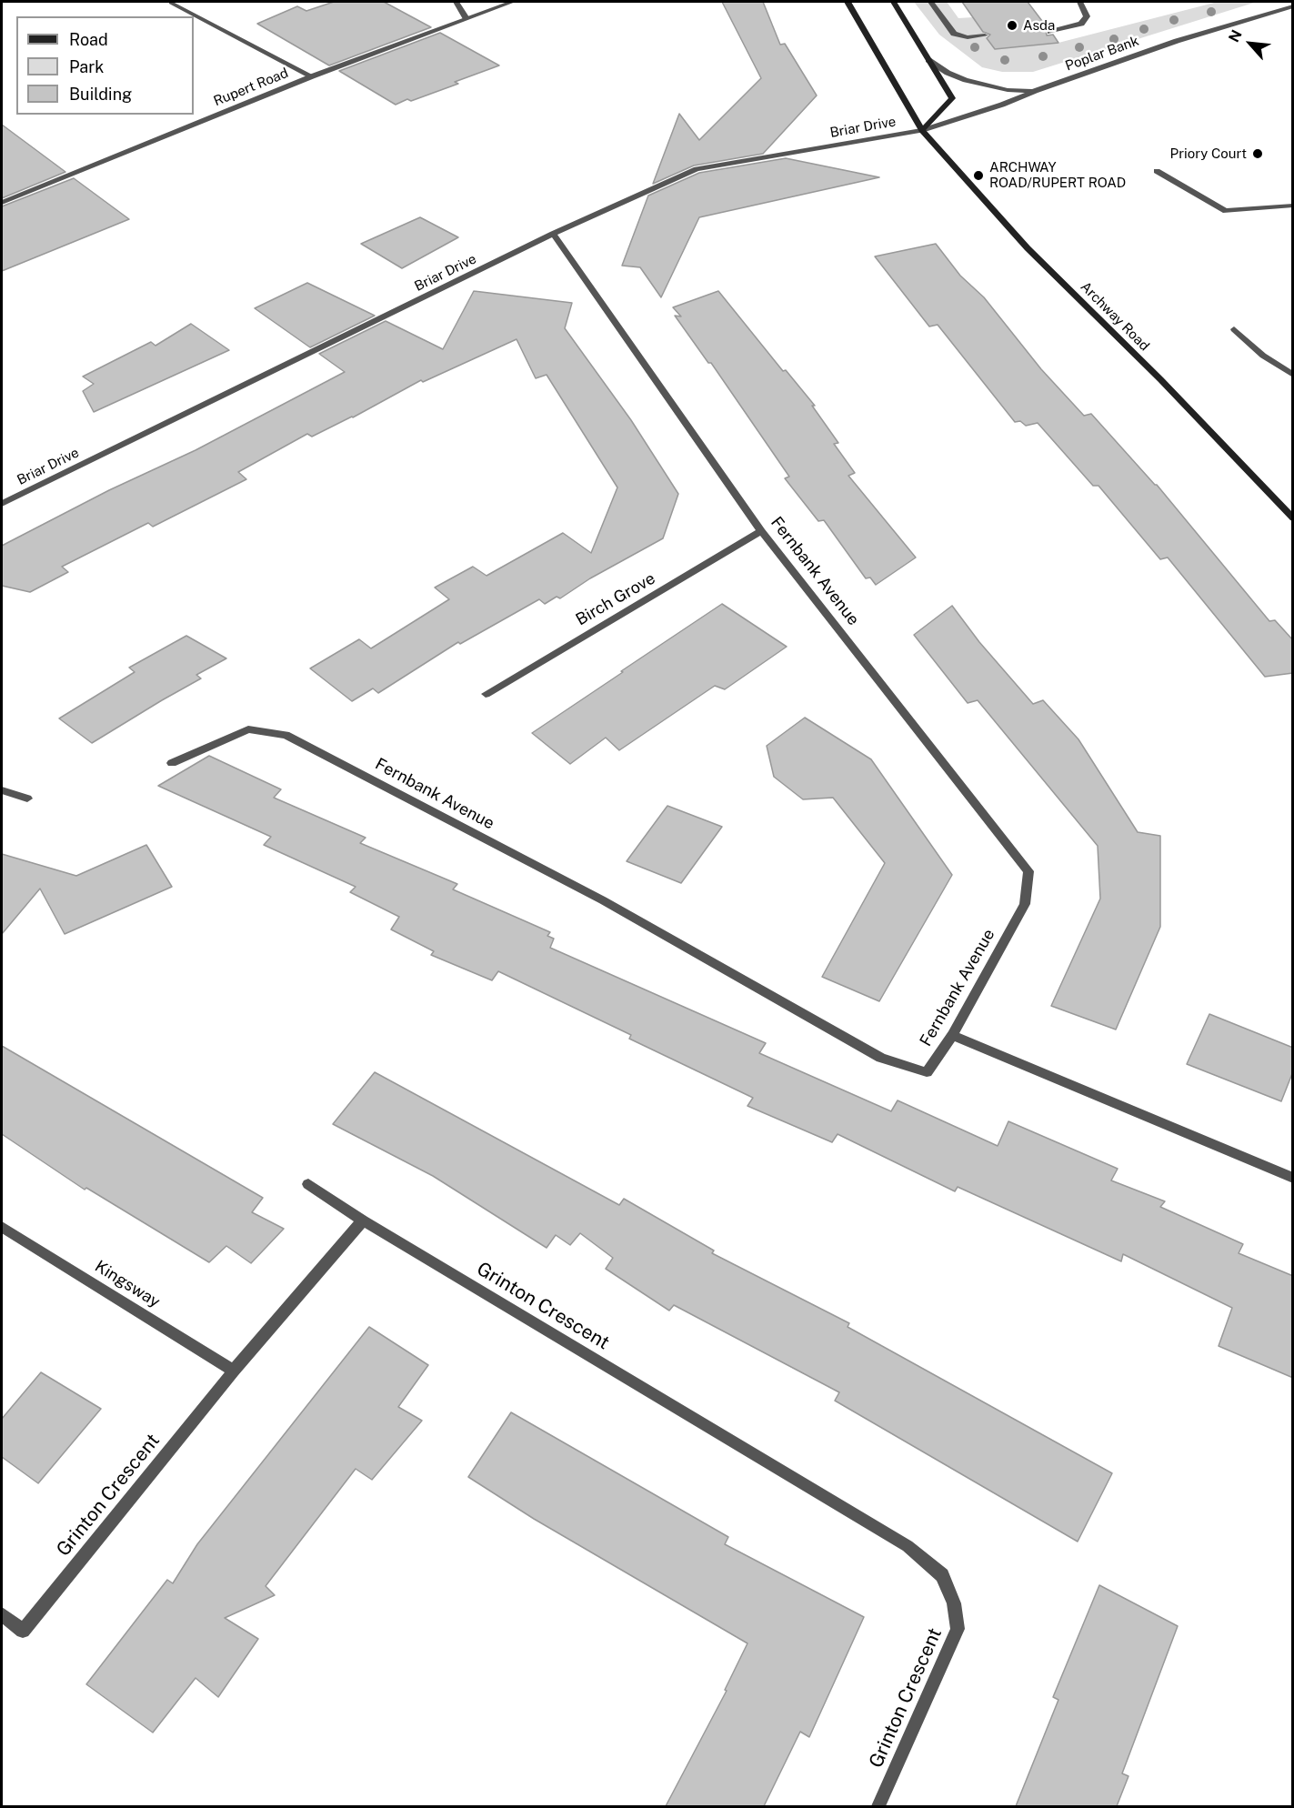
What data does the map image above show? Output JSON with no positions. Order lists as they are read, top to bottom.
{
  "streets": {
    "main road": ["Archway Road"],
    "street": [
      "Poplar Bank",
      "Rupert Road",
      "Briar Drive",
      "Fernbank Avenue",
      "Birch Grove",
      "Kingsway",
      "Grinton Crescent"
    ]
  },
  "crossings": [
    ["Poplar Bank", "Briar Drive"],
    ["Poplar Bank", "Archway Road"],
    ["Briar Drive", "Archway Road"],
    ["Briar Drive", "Fernbank Avenue"],
    ["Fernbank Avenue", "Birch Grove"],
    ["Kingsway", "Grinton Crescent"]
  ],
  "places": ["Asda", "Priory Court", "ARCHWAY ROAD/RUPERT ROAD"],
  "legend": ["Road", "Park", "Building"],
  "north": "top left"
}
